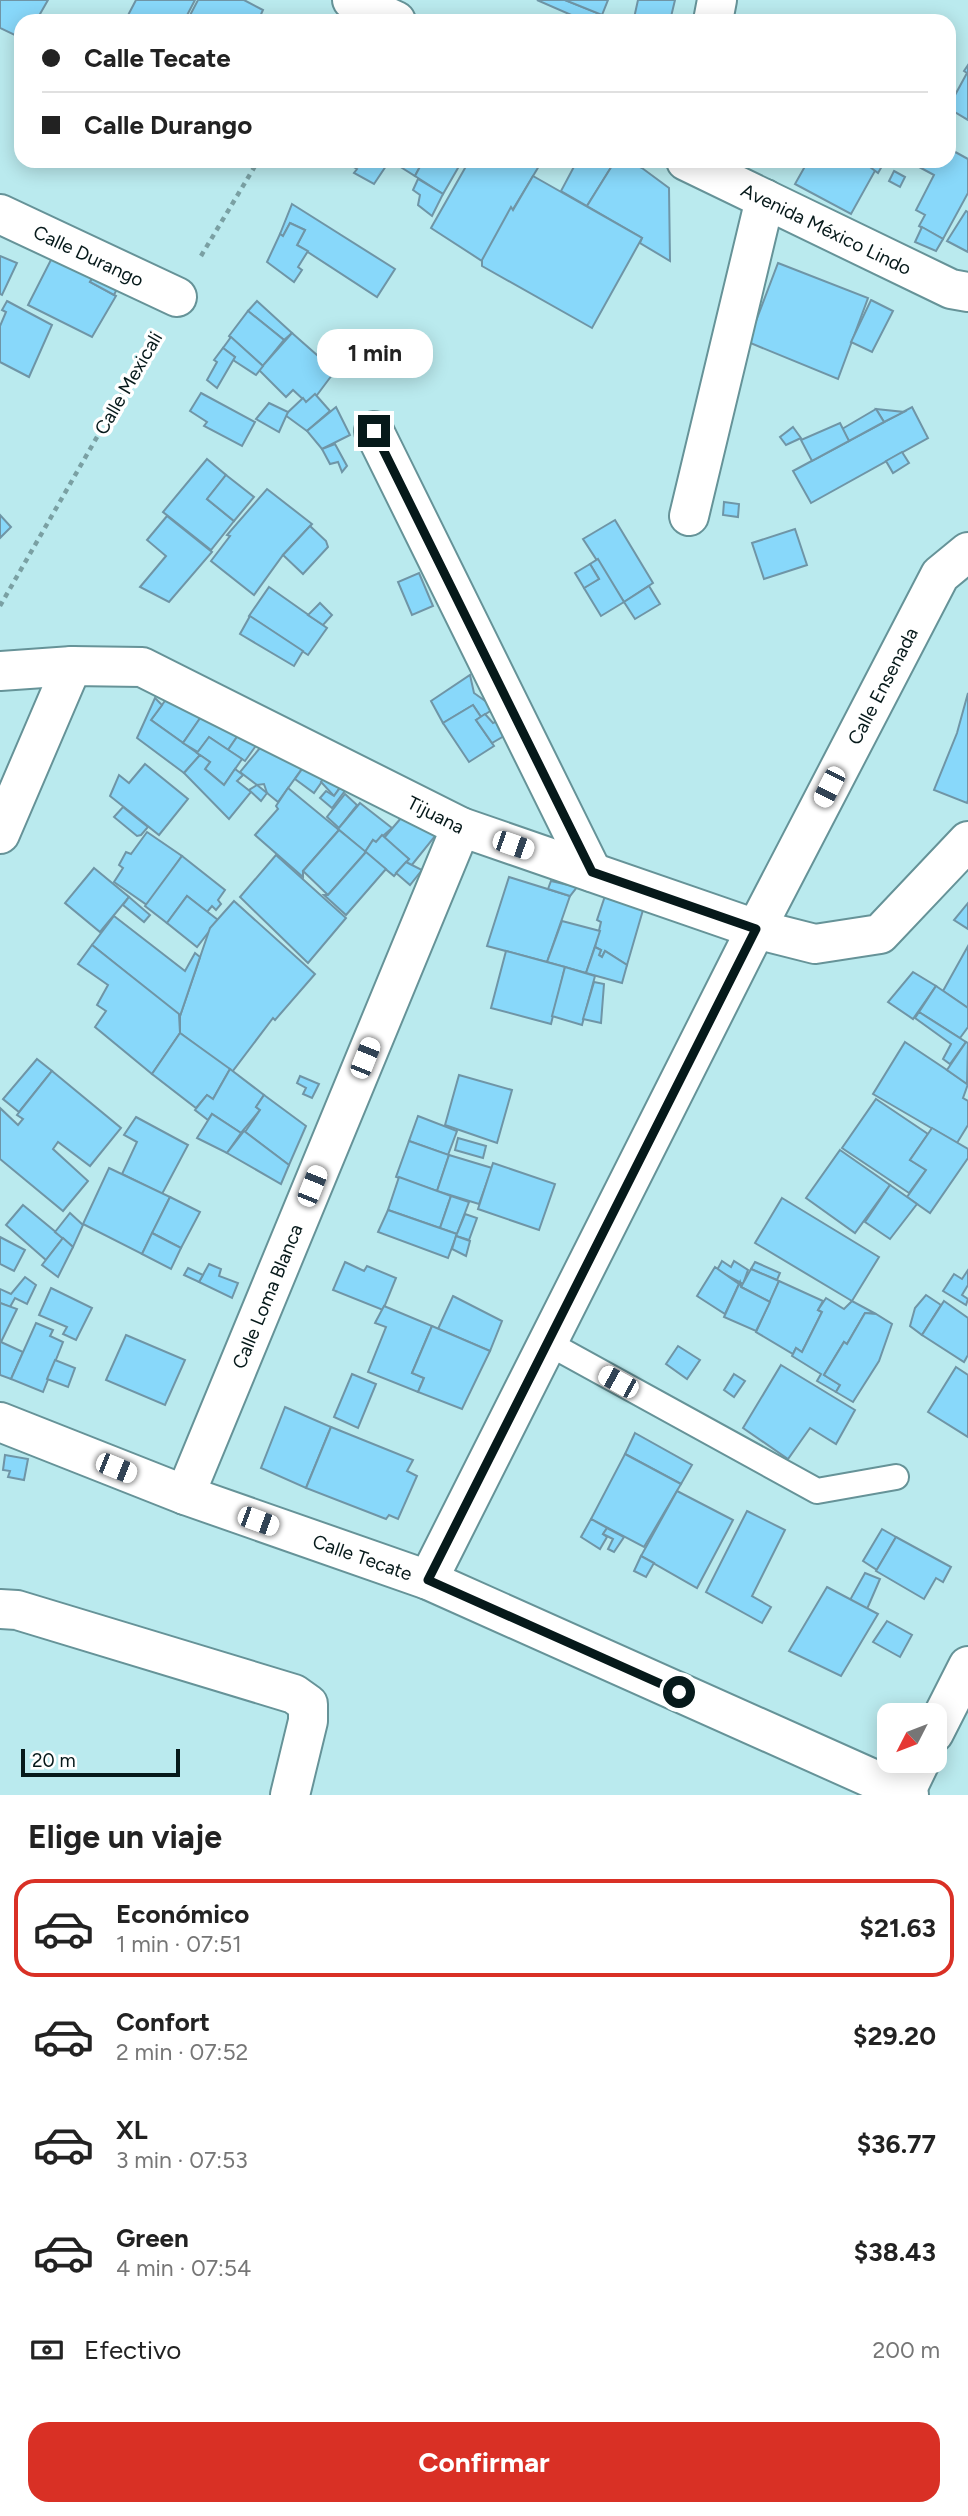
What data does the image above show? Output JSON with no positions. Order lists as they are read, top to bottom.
{
  "streets": {
    "street": [
      "Avenida México Lindo",
      "Calle Durango",
      "Calle Ensenada",
      "Tijuana",
      "Calle Loma Blanca",
      "Calle Tecate"
    ],
    "path": ["Calle Mexicali"]
  },
  "crossings": [
    ["Calle Durango", "Calle Mexicali"],
    ["Calle Ensenada", "Tijuana"],
    ["Calle Ensenada", "Calle Tecate"],
    ["Tijuana", "Calle Loma Blanca"],
    ["Calle Loma Blanca", "Calle Tecate"]
  ],
  "scale_bar": "20 m",
  "north": "bottom left",
  "page": {
    "banner": ["Calle Tecate", "Calle Durango"],
    "bubble": "1 min",
    "scale": "20 m",
    "heading": "Elige un viaje",
    "list": [
      {
        "name": "Económico",
        "note": "1 min · 07:51",
        "value": "$21.63"
      },
      {
        "name": "Confort",
        "note": "2 min · 07:52",
        "value": "$29.20"
      },
      {
        "name": "XL",
        "note": "3 min · 07:53",
        "value": "$36.77"
      },
      {
        "name": "Green",
        "note": "4 min · 07:54",
        "value": "$38.43"
      }
    ],
    "pay": ["Efectivo", "200 m"],
    "buttons": "Confirmar"
  }
}
